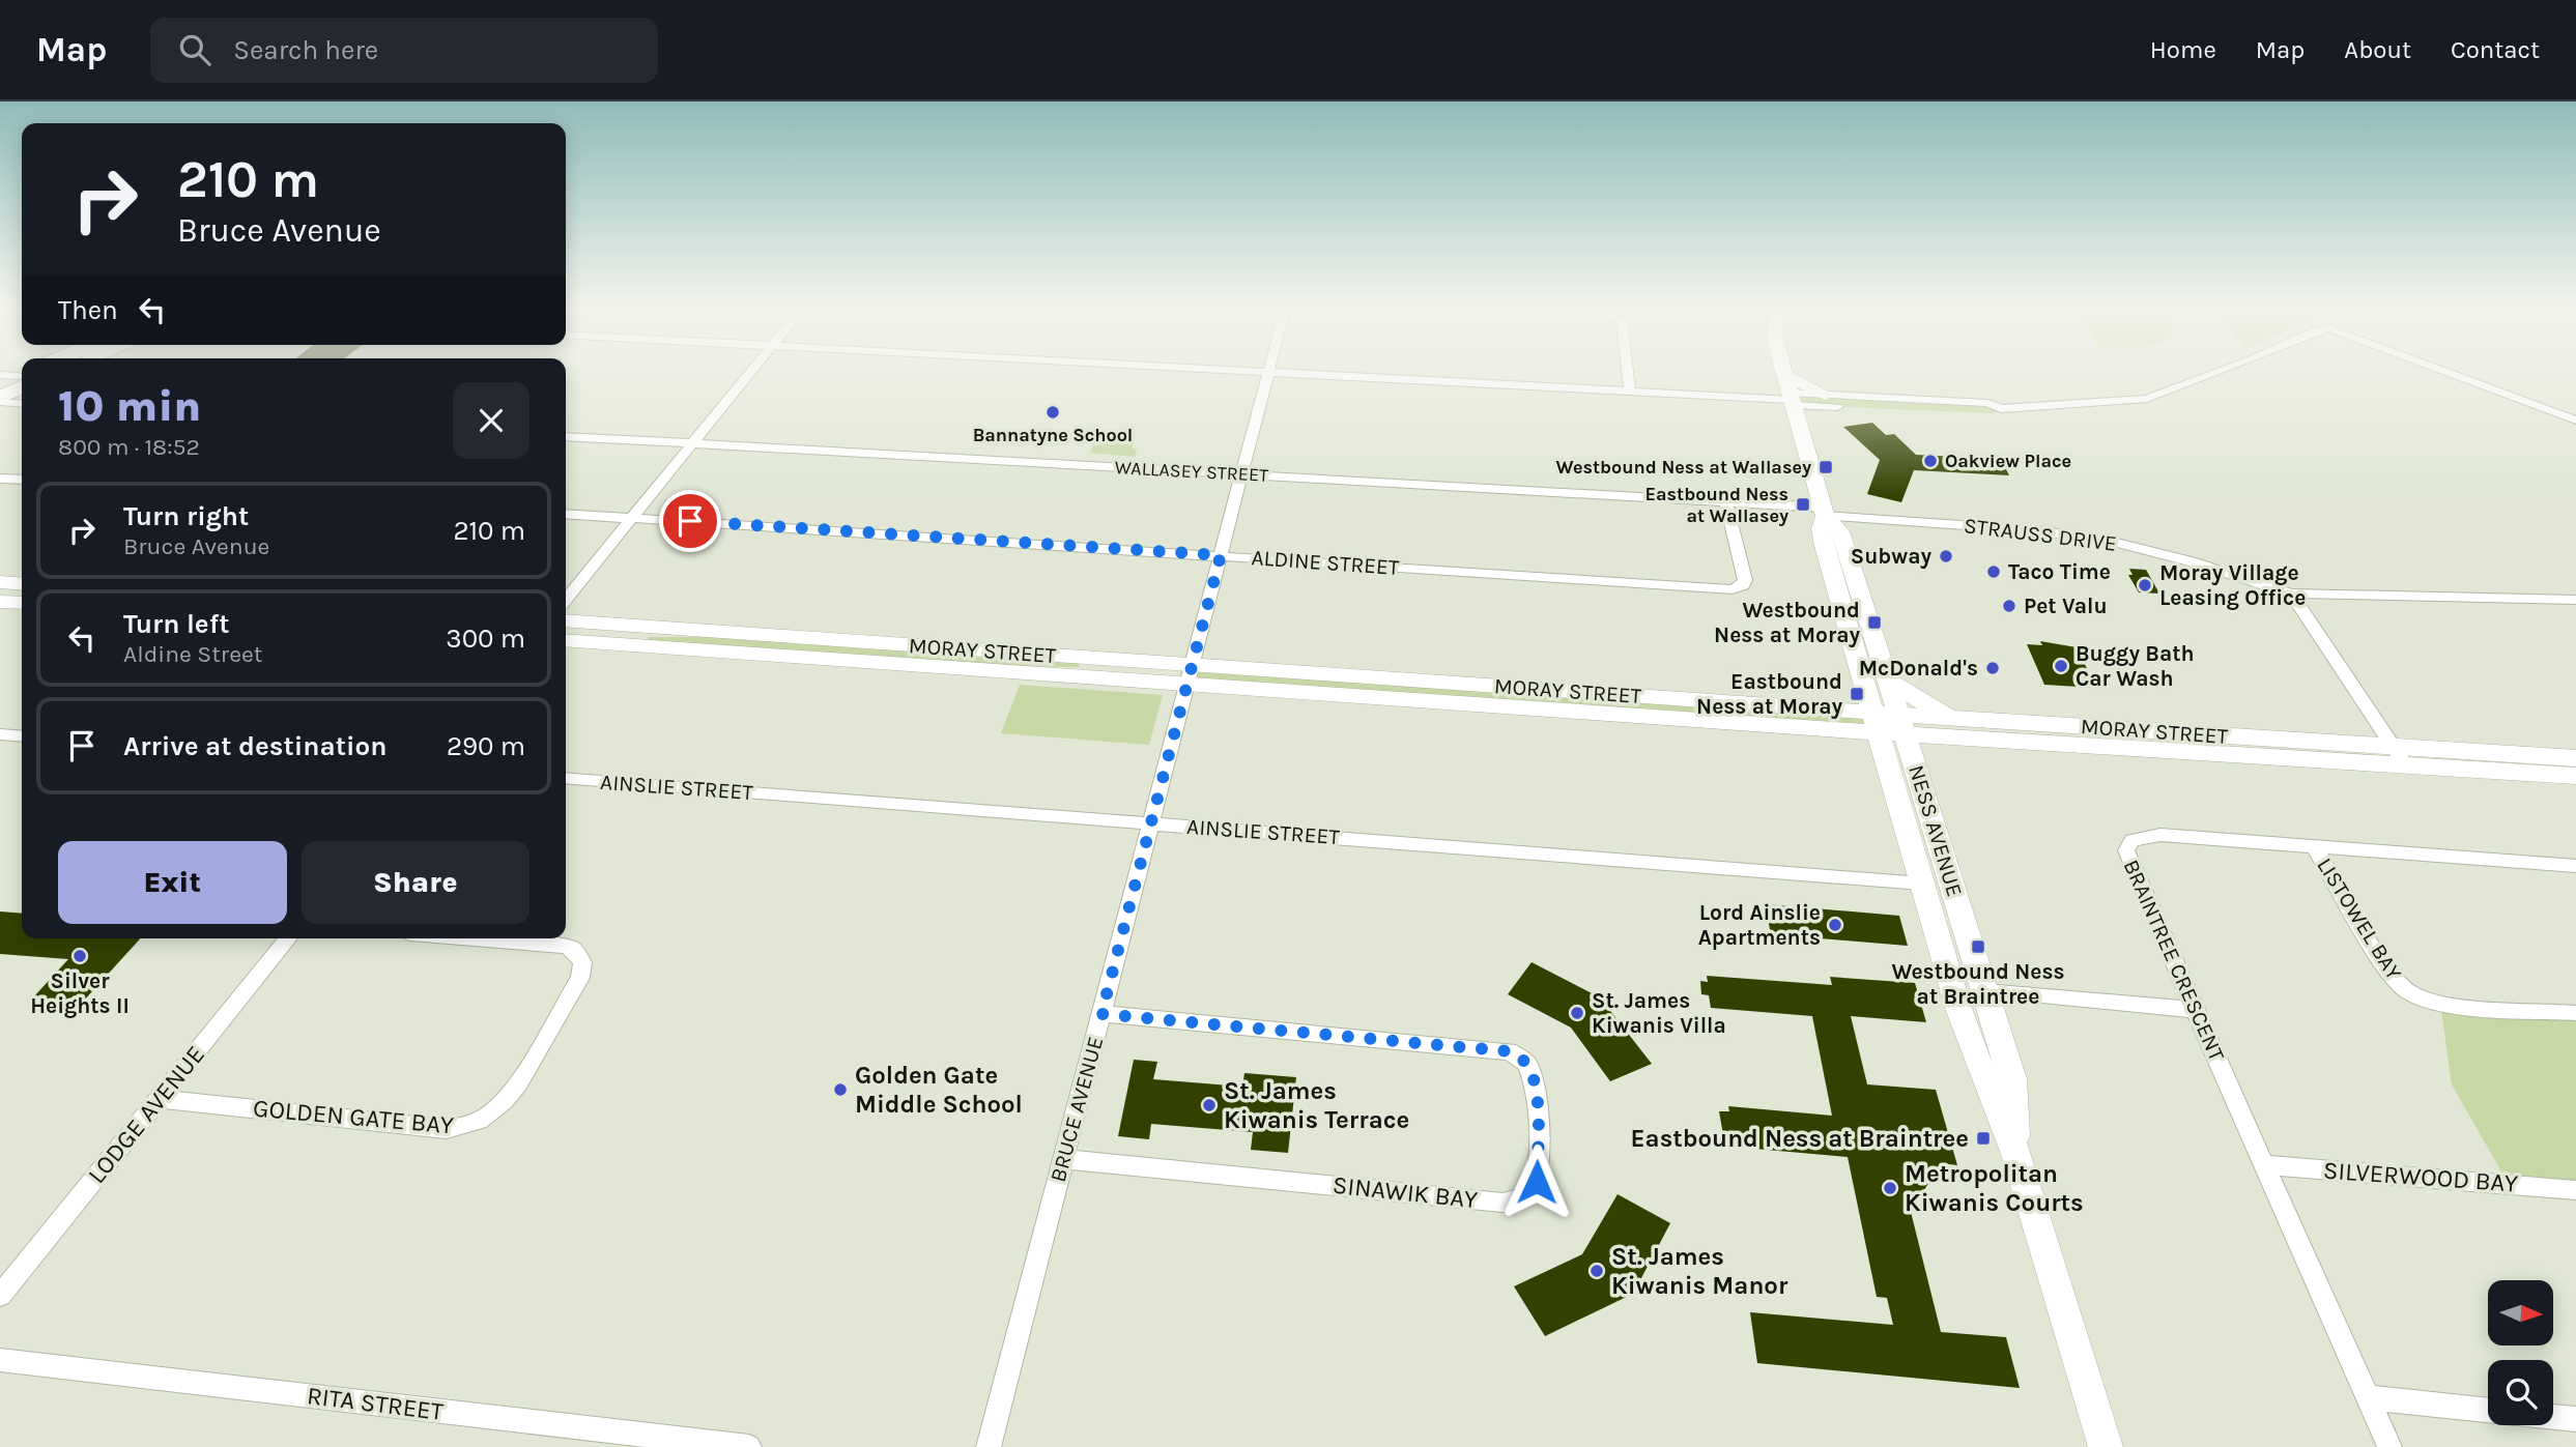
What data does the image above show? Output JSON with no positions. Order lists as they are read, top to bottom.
{
  "streets": {
    "main road": ["MORAY STREET", "NESS AVENUE"],
    "street": [
      "WALLASEY STREET",
      "STRAUSS DRIVE",
      "ALDINE STREET",
      "AINSLIE STREET",
      "LISTOWEL BAY",
      "BRAINTREE CRESCENT",
      "BRUCE AVENUE",
      "LODGE AVENUE",
      "GOLDEN GATE BAY",
      "SILVERWOOD BAY",
      "SINAWIK BAY",
      "RITA STREET"
    ]
  },
  "crossings": [
    ["WALLASEY STREET", "STRAUSS DRIVE"],
    ["WALLASEY STREET", "ALDINE STREET"],
    ["WALLASEY STREET", "NESS AVENUE"],
    ["WALLASEY STREET", "BRUCE AVENUE"],
    ["STRAUSS DRIVE", "NESS AVENUE"],
    ["ALDINE STREET", "BRUCE AVENUE"],
    ["MORAY STREET", "NESS AVENUE"],
    ["MORAY STREET", "BRUCE AVENUE"],
    ["AINSLIE STREET", "NESS AVENUE"],
    ["AINSLIE STREET", "BRUCE AVENUE"],
    ["LISTOWEL BAY", "BRAINTREE CRESCENT"],
    ["BRAINTREE CRESCENT", "SILVERWOOD BAY"],
    ["BRUCE AVENUE", "SINAWIK BAY"],
    ["LODGE AVENUE", "GOLDEN GATE BAY"]
  ],
  "places": {
    "other": [
      "Bannatyne School",
      "Oakview Place",
      "Subway",
      "Taco Time",
      "Moray Village Leasing Office",
      "Pet Valu",
      "Buggy Bath Car Wash",
      "McDonald's",
      "Lord Ainslie Apartments",
      "Silver Heights II",
      "St. James Kiwanis Villa",
      "Golden Gate Middle School",
      "St. James Kiwanis Terrace",
      "Metropolitan Kiwanis Courts",
      "St. James Kiwanis Manor"
    ],
    "transit": [
      "Westbound Ness at Wallasey",
      "Eastbound Ness at Wallasey",
      "Westbound Ness at Moray",
      "Eastbound Ness at Moray",
      "Westbound Ness at Braintree",
      "Eastbound Ness at Braintree"
    ]
  },
  "north": "right",
  "page": {
    "header": "Map",
    "search": "Search here",
    "nav": [
      "Home",
      "Map",
      "About",
      "Contact"
    ],
    "turn": ["210 m", "Bruce Avenue"],
    "then": "Then",
    "heading": ["10 min", "800 m · 18:52"],
    "list": [
      {
        "name": "Turn right",
        "note": "Bruce Avenue",
        "value": "210 m"
      },
      {
        "name": "Turn left",
        "note": "Aldine Street",
        "value": "300 m"
      },
      {
        "name": "Arrive at destination",
        "value": "290 m"
      }
    ],
    "buttons": ["Exit", "Share"]
  }
}
